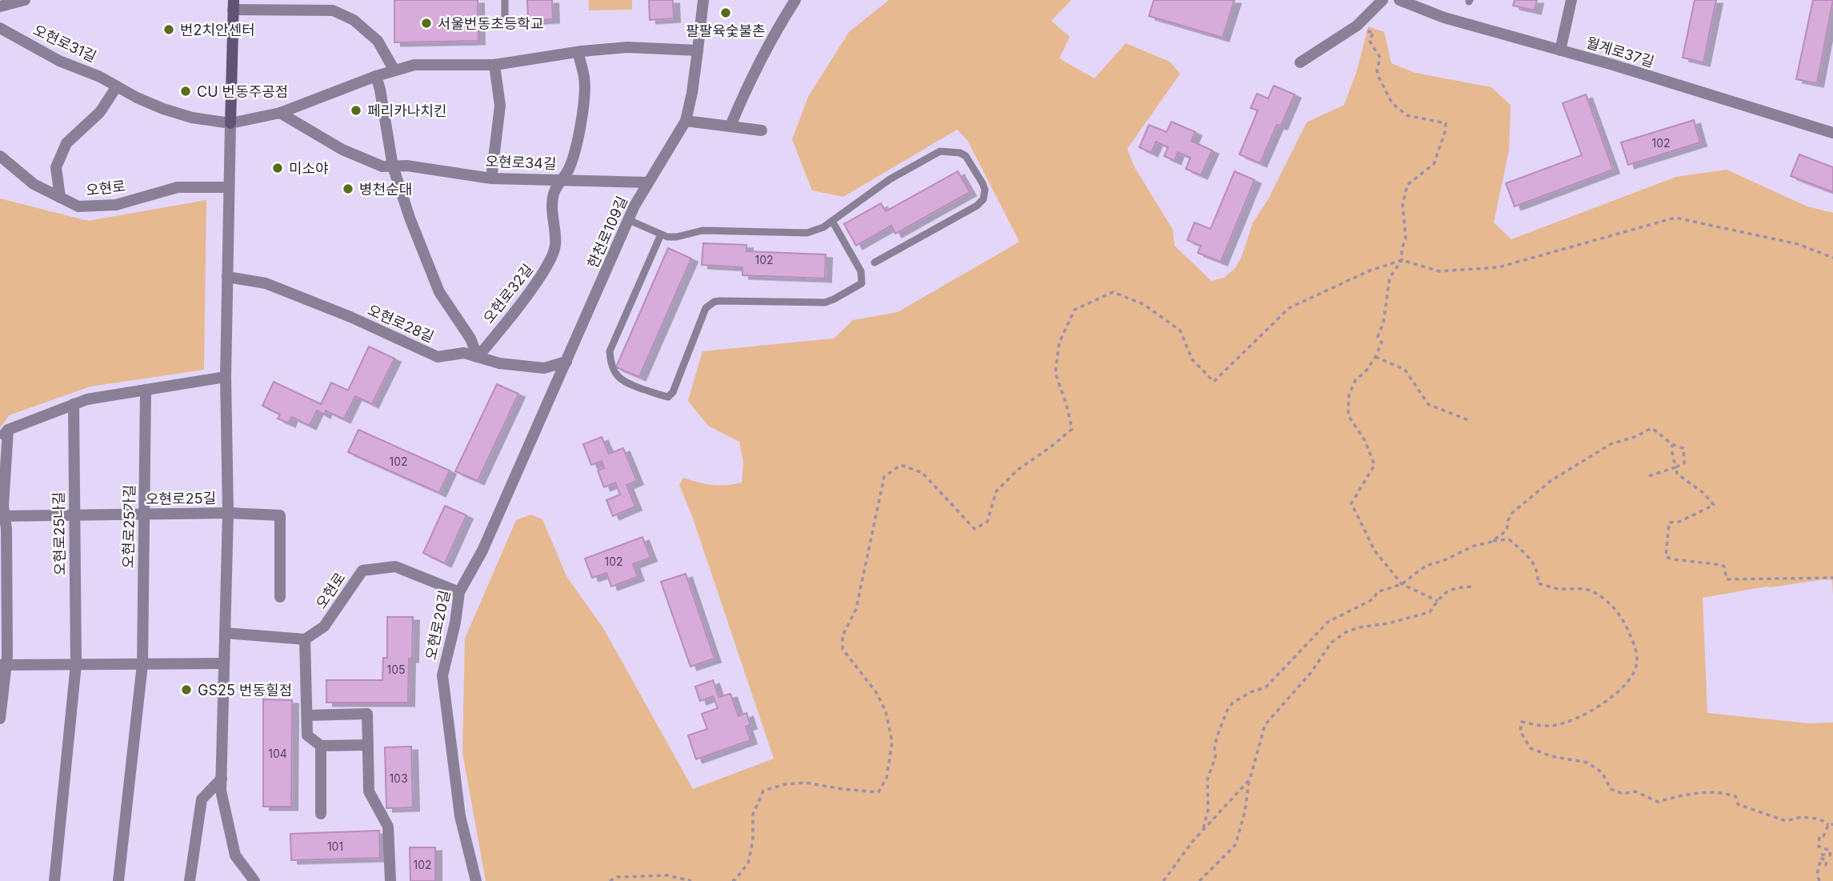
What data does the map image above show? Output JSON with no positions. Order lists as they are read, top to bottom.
{
  "streets": {
    "street": [
      "오현로31길",
      "월계로37길",
      "오현로34길",
      "오현로",
      "한천로109길",
      "오현로32길",
      "오현로28길",
      "오현로25길",
      "오현로25가길",
      "오현로25나길",
      "오현로20길"
    ]
  },
  "crossings": [
    ["오현로34길", "한천로109길"],
    ["오현로34길", "오현로32길"],
    ["오현로", "오현로20길"],
    ["한천로109길", "오현로28길"],
    ["한천로109길", "오현로20길"],
    ["오현로32길", "오현로28길"],
    ["오현로28길", "오현로20길"],
    ["오현로25길", "오현로25가길"],
    ["오현로25길", "오현로25나길"]
  ],
  "places": [
    "팔팔육숯불촌",
    "서울번동초등학교",
    "번2치안센터",
    "CU 번동주공점",
    "페리카나치킨",
    "미소야",
    "병천순대",
    "GS25 번동힐점"
  ],
  "house_numbers": [
    "102",
    "102",
    "102",
    "102",
    "105",
    "104",
    "103",
    "101",
    "102"
  ]
}
